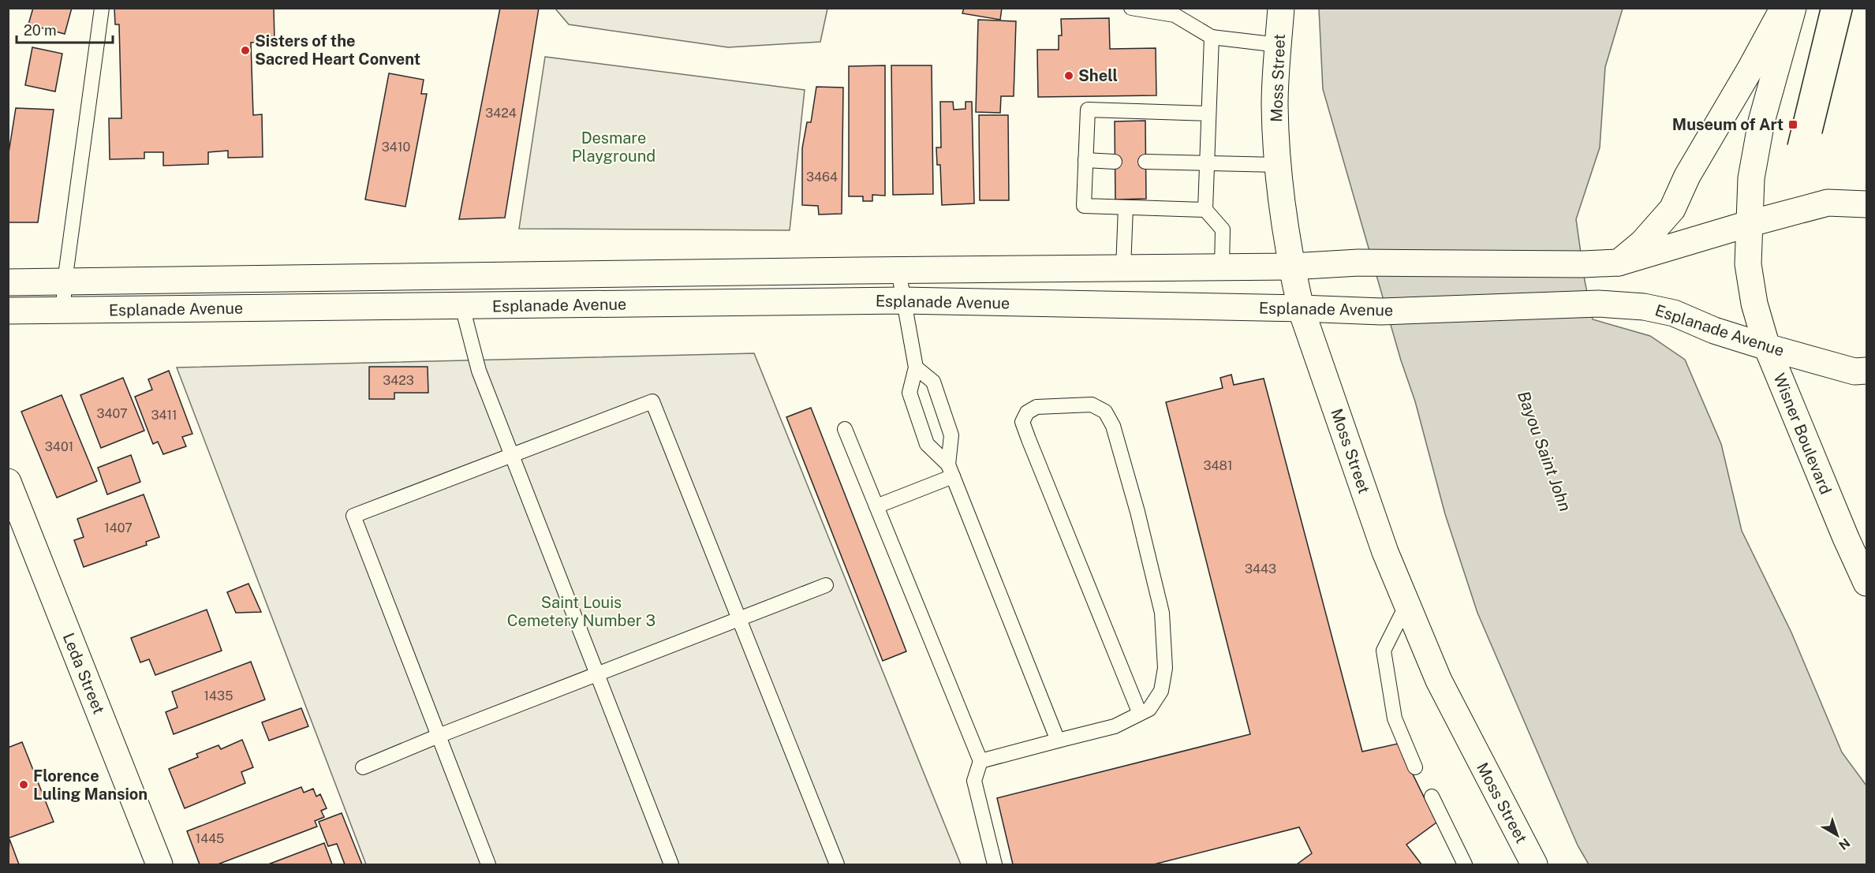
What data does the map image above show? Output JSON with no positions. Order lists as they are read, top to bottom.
{
  "streets": {
    "street": [
      "Moss Street",
      "Esplanade Avenue",
      "Wisner Boulevard",
      "Leda Street"
    ]
  },
  "crossings": [
    ["Moss Street", "Esplanade Avenue"],
    ["Esplanade Avenue", "Wisner Boulevard"]
  ],
  "water": ["Bayou Saint John"],
  "parks": ["Desmare Playground", "Saint Louis Cemetery Number 3"],
  "places": {
    "other": ["Sisters of the Sacred Heart Convent", "Shell", "Florence Luling Mansion"],
    "transit": ["Museum of Art"]
  },
  "house_numbers": [
    "3424",
    "3410",
    "3464",
    "3423",
    "3407",
    "3411",
    "3401",
    "3481",
    "1407",
    "3443",
    "1435",
    "1445"
  ],
  "scale_bar": "20 m",
  "north": "bottom right"
}
